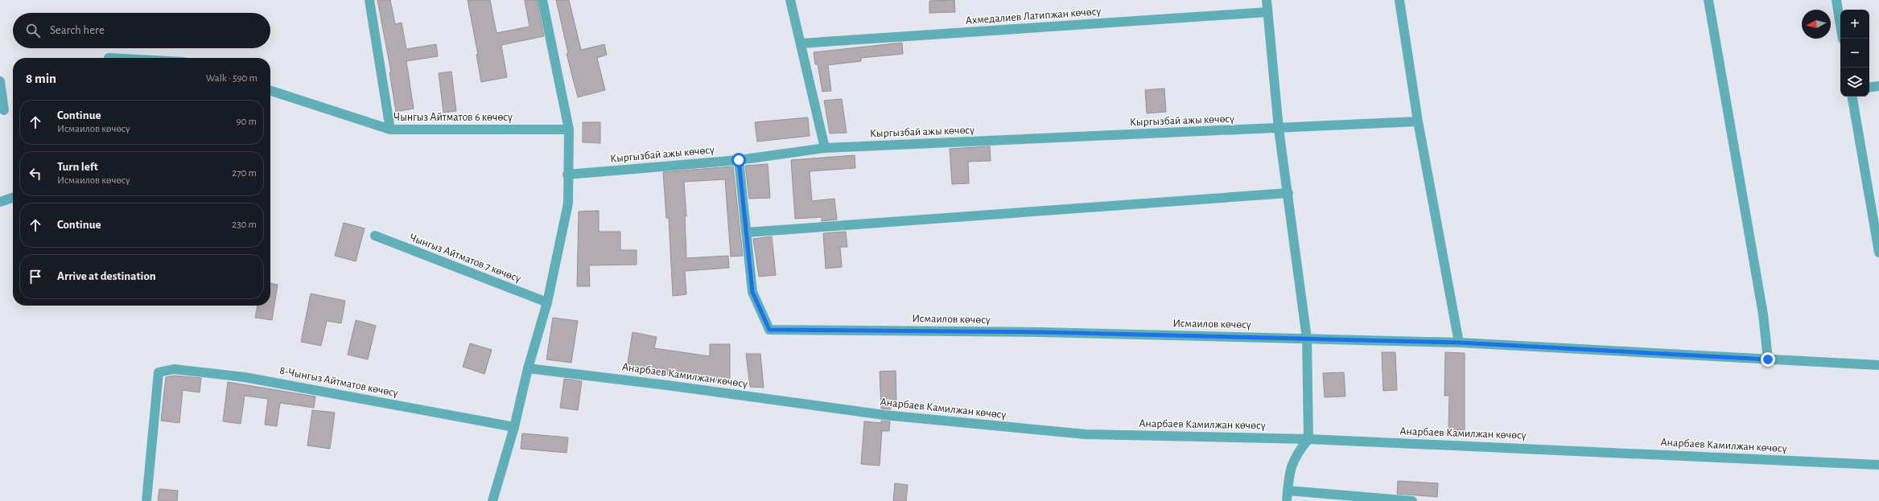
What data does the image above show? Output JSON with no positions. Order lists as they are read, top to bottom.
{
  "streets": {
    "street": [
      "Ахмедалиев Латипжан көчөсү",
      "Чынгыз Айтматов 6 көчөсү",
      "Кыргызбай ажы көчөсү",
      "Чынгыз Айтматов 7 көчөсү",
      "Исмаилов көчөсү",
      "Анарбаев Камилжан көчөсү",
      "8-Чынгыз Айтматов көчөсү"
    ]
  },
  "crossings": [
    ["Кыргызбай ажы көчөсү", "Исмаилов көчөсү"]
  ],
  "north": "left",
  "page": {
    "map_buttons": ["+", "−"],
    "search": "Search here",
    "heading": ["8 min", "Walk · 590 m"],
    "list": [
      ["Continue", "Исмаилов көчөсү", "90 m"],
      ["Turn left", "Исмаилов көчөсү", "270 m"],
      ["Continue", "230 m"],
      "Arrive at destination"
    ]
  }
}
